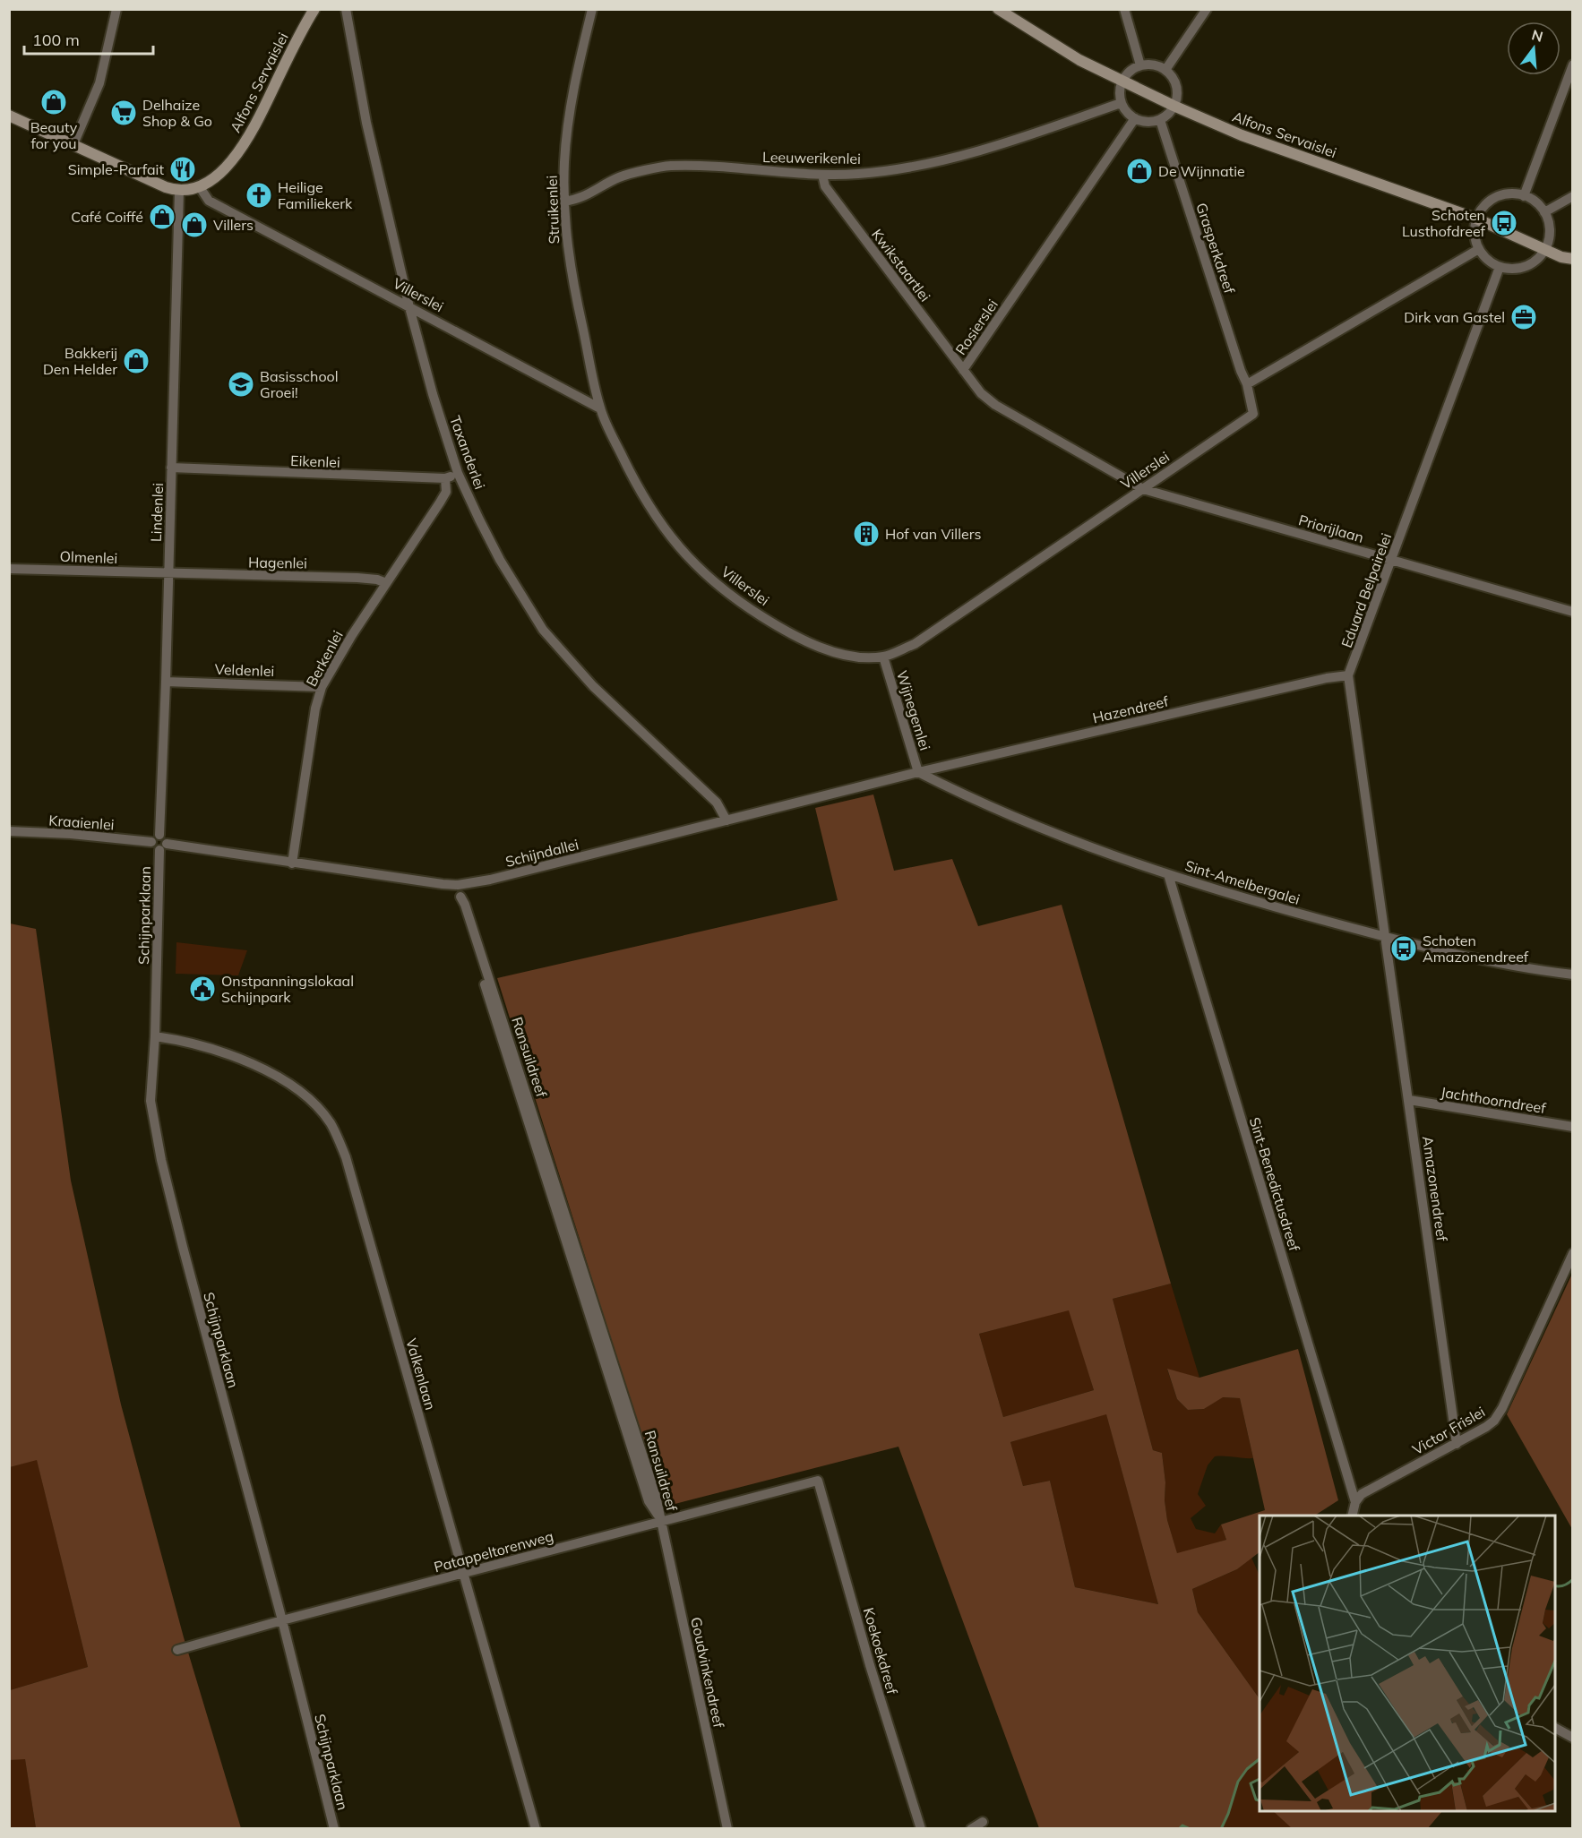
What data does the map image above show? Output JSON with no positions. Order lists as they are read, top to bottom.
{
  "streets": {
    "street": [
      "Alfons Servaislei",
      "Leeuwerikenlei",
      "Struikenlei",
      "Grasperkdreef",
      "Kwikstaartlei",
      "Villerslei",
      "Rosierslei",
      "Taxanderlei",
      "Eikenlei",
      "Lindenlei",
      "Priorijlaan",
      "Olmenlei",
      "Hagenlei",
      "Eduard Belpairelei",
      "Berkenlei",
      "Veldenlei",
      "Hazendreef",
      "Wijnegemlei",
      "Kraaienlei",
      "Schijndallei",
      "Sint-Amelbergalei",
      "Schijnparklaan",
      "Ransuildreef",
      "Jachthoorndreef",
      "Sint-Benedictusdreef",
      "Amazonendreef",
      "Valkenlaan",
      "Victor Frislei",
      "Patappeltorenweg",
      "Koekoekdreef",
      "Goudvinkendreef"
    ]
  },
  "crossings": [
    ["Alfons Servaislei", "Villerslei"],
    ["Leeuwerikenlei", "Struikenlei"],
    ["Leeuwerikenlei", "Kwikstaartlei"],
    ["Struikenlei", "Villerslei"],
    ["Grasperkdreef", "Villerslei"],
    ["Kwikstaartlei", "Rosierslei"],
    ["Villerslei", "Rosierslei"],
    ["Villerslei", "Taxanderlei"],
    ["Villerslei", "Priorijlaan"],
    ["Villerslei", "Wijnegemlei"],
    ["Rosierslei", "Priorijlaan"],
    ["Taxanderlei", "Eikenlei"],
    ["Taxanderlei", "Schijndallei"],
    ["Eikenlei", "Lindenlei"],
    ["Lindenlei", "Olmenlei"],
    ["Lindenlei", "Hagenlei"],
    ["Lindenlei", "Veldenlei"],
    ["Lindenlei", "Kraaienlei"],
    ["Lindenlei", "Schijndallei"],
    ["Lindenlei", "Schijnparklaan"],
    ["Priorijlaan", "Eduard Belpairelei"],
    ["Olmenlei", "Hagenlei"],
    ["Hagenlei", "Berkenlei"],
    ["Eduard Belpairelei", "Hazendreef"],
    ["Eduard Belpairelei", "Sint-Amelbergalei"],
    ["Eduard Belpairelei", "Amazonendreef"],
    ["Berkenlei", "Veldenlei"],
    ["Berkenlei", "Schijndallei"],
    ["Hazendreef", "Wijnegemlei"],
    ["Hazendreef", "Schijndallei"],
    ["Hazendreef", "Sint-Amelbergalei"],
    ["Wijnegemlei", "Schijndallei"],
    ["Wijnegemlei", "Sint-Amelbergalei"],
    ["Kraaienlei", "Schijndallei"],
    ["Kraaienlei", "Schijnparklaan"],
    ["Schijndallei", "Sint-Amelbergalei"],
    ["Schijndallei", "Schijnparklaan"],
    ["Schijndallei", "Ransuildreef"],
    ["Sint-Amelbergalei", "Sint-Benedictusdreef"],
    ["Sint-Amelbergalei", "Amazonendreef"],
    ["Schijnparklaan", "Valkenlaan"],
    ["Schijnparklaan", "Patappeltorenweg"],
    ["Ransuildreef", "Patappeltorenweg"],
    ["Ransuildreef", "Goudvinkendreef"],
    ["Jachthoorndreef", "Amazonendreef"],
    ["Sint-Benedictusdreef", "Victor Frislei"],
    ["Amazonendreef", "Victor Frislei"],
    ["Valkenlaan", "Patappeltorenweg"],
    ["Patappeltorenweg", "Koekoekdreef"],
    ["Patappeltorenweg", "Goudvinkendreef"]
  ],
  "places": {
    "shop": [
      "Beauty for you",
      "De Wijnnatie",
      "Café Coiffé",
      "Villers",
      "Bakkerij Den Helder"
    ],
    "supermarket": ["Delhaize Shop & Go"],
    "restaurant": ["Simple-Parfait"],
    "church": ["Heilige Familiekerk"],
    "bus stop": ["Schoten Lusthofdreef", "Schoten Amazonendreef"],
    "office": ["Dirk van Gastel"],
    "school or university": ["Basisschool Groei!"],
    "building": ["Hof van Villers"],
    "public building": ["Onstpanningslokaal Schijnpark"]
  },
  "scale_bar": "100 m",
  "north": "top"
}
